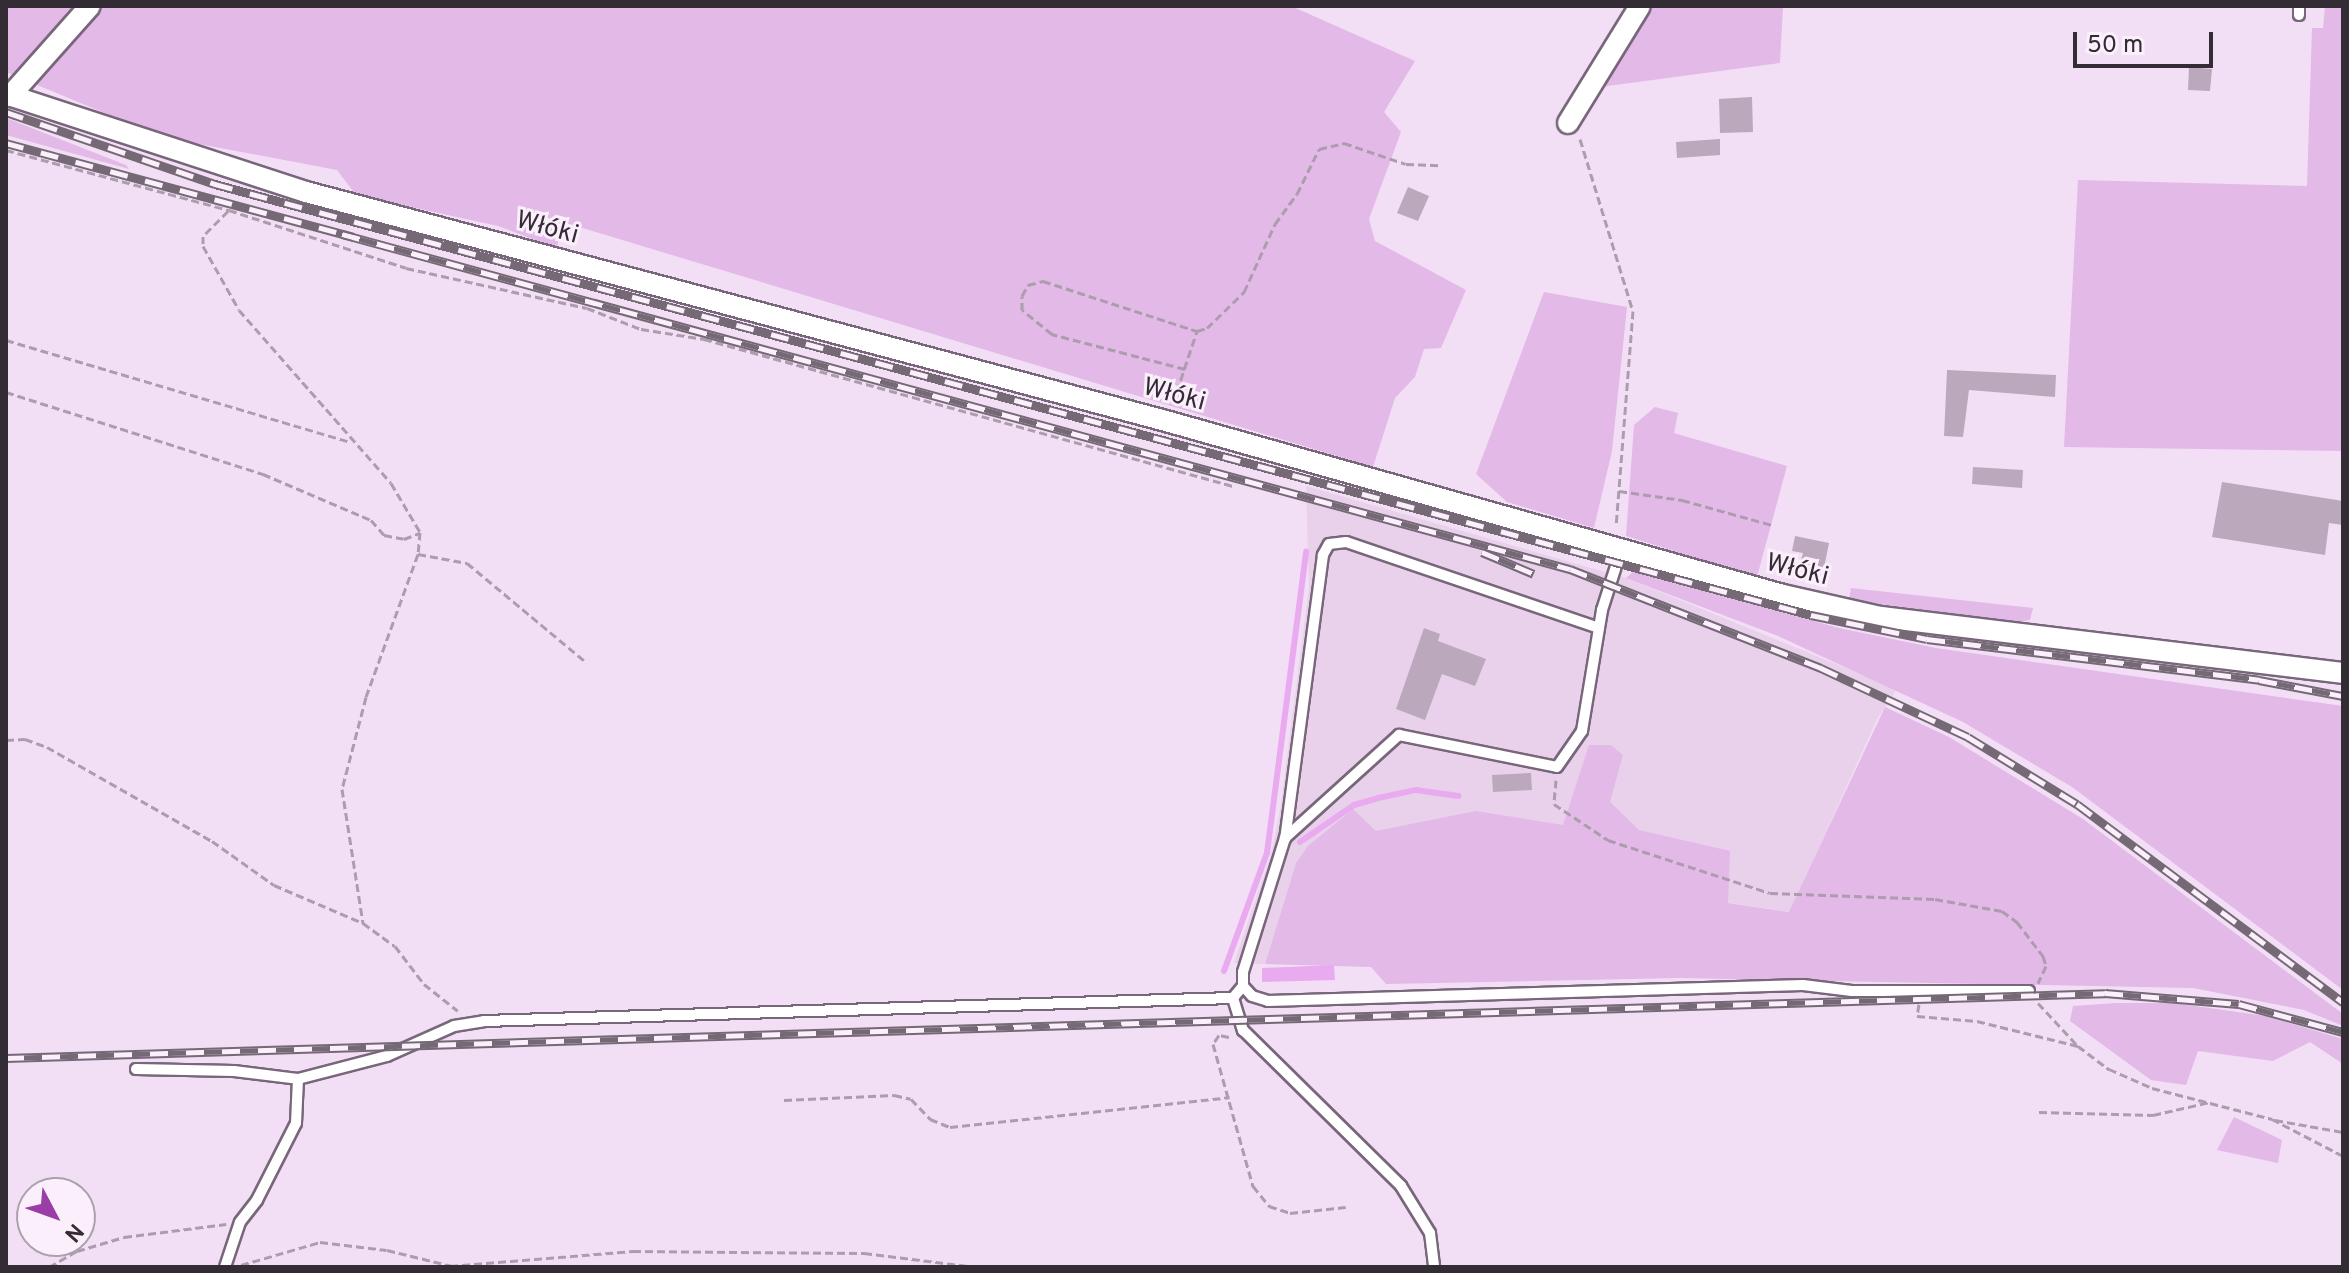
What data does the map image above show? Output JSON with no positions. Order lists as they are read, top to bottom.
{
  "streets": {
    "street": ["Włóki"]
  },
  "scale_bar": "50 m",
  "north": "bottom right"
}
